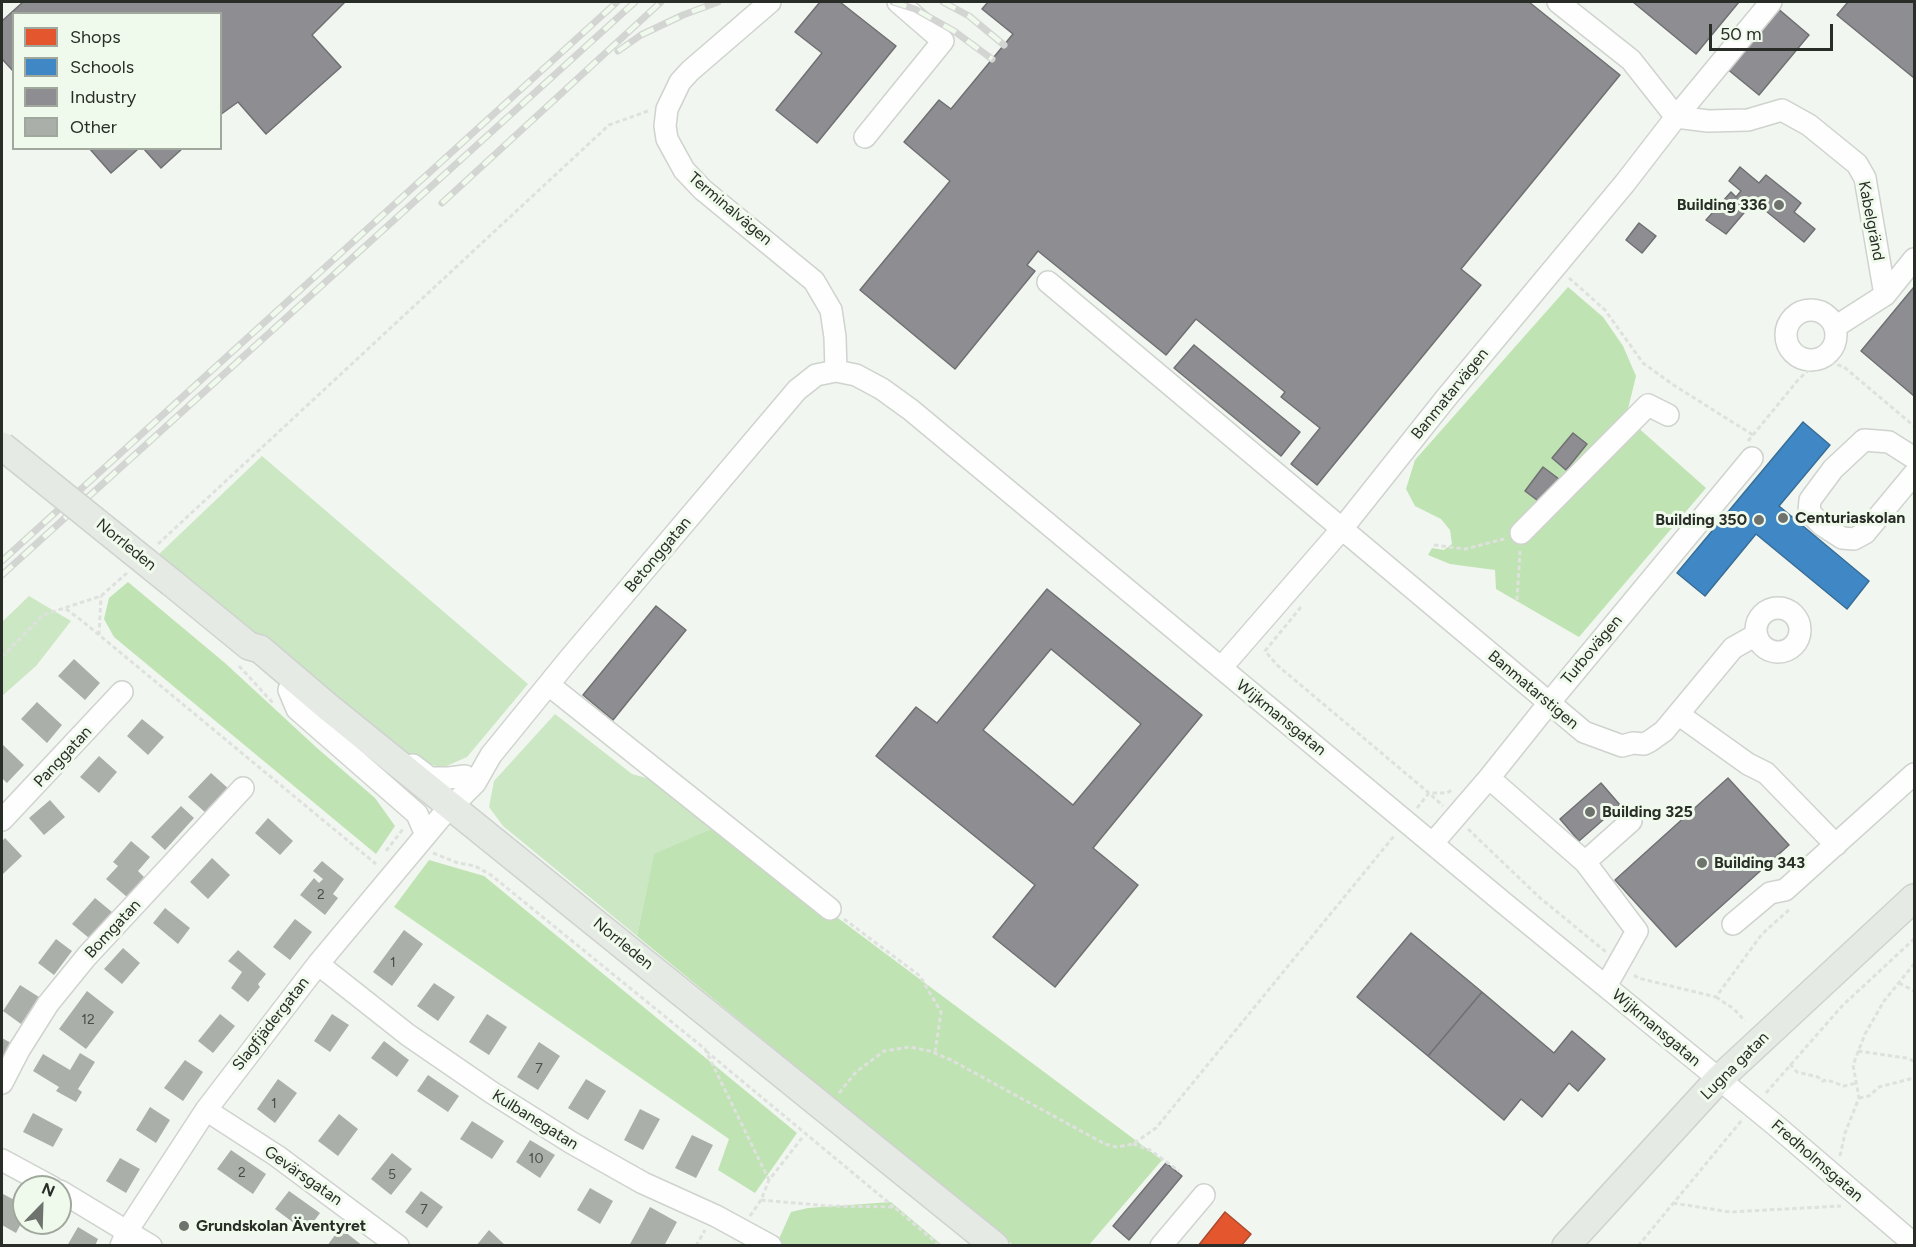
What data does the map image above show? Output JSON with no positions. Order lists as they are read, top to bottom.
{
  "streets": {
    "main road": ["Norrleden", "Lugna gatan"],
    "street": [
      "Terminalvägen",
      "Kabelgränd",
      "Banmatarvägen",
      "Betonggatan",
      "Turbovägen",
      "Banmatarstigen",
      "Wijkmansgatan",
      "Panggatan",
      "Bomgatan",
      "Slagfjädergatan",
      "Kulbanegatan",
      "Fredholmsgatan",
      "Gevärsgatan"
    ]
  },
  "crossings": [
    ["Terminalvägen", "Betonggatan"],
    ["Terminalvägen", "Wijkmansgatan"],
    ["Kabelgränd", "Banmatarvägen"],
    ["Banmatarvägen", "Banmatarstigen"],
    ["Banmatarvägen", "Wijkmansgatan"],
    ["Norrleden", "Betonggatan"],
    ["Norrleden", "Slagfjädergatan"],
    ["Betonggatan", "Wijkmansgatan"],
    ["Betonggatan", "Slagfjädergatan"],
    ["Turbovägen", "Banmatarstigen"],
    ["Turbovägen", "Wijkmansgatan"],
    ["Wijkmansgatan", "Lugna gatan"],
    ["Wijkmansgatan", "Fredholmsgatan"],
    ["Slagfjädergatan", "Kulbanegatan"],
    ["Slagfjädergatan", "Gevärsgatan"],
    ["Lugna gatan", "Fredholmsgatan"]
  ],
  "places": [
    "Building 336",
    "Centuriaskolan",
    "Building 350",
    "Building 325",
    "Building 343",
    "Grundskolan Äventyret"
  ],
  "house_numbers": [
    "2",
    "1",
    "12",
    "7",
    "1",
    "10",
    "2",
    "5",
    "7"
  ],
  "legend": [
    "Shops",
    "Schools",
    "Industry",
    "Other"
  ],
  "scale_bar": "50 m",
  "north": "top right"
}
